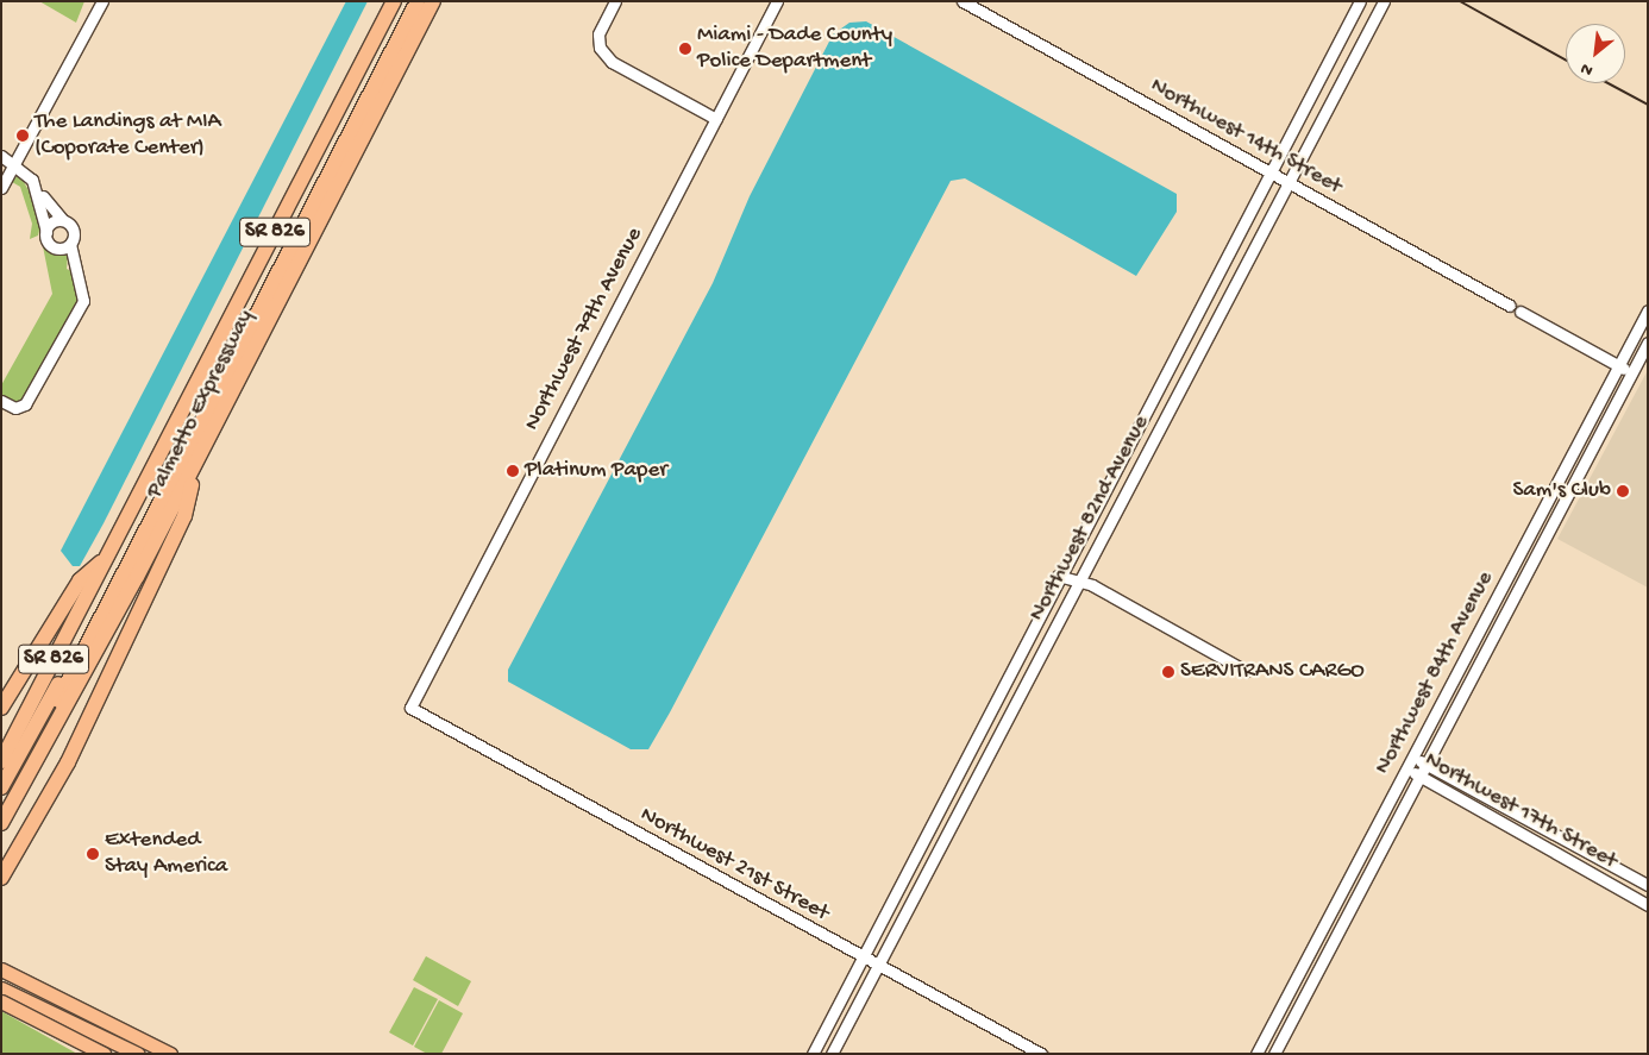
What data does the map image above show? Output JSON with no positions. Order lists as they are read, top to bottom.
{
  "streets": {
    "highway": ["SR 826", "Palmetto Expressway"],
    "street": [
      "Northwest 14th Street",
      "Northwest 79th Avenue",
      "Northwest 82nd Avenue",
      "Northwest 84th Avenue",
      "Northwest 17th Street",
      "Northwest 21st Street"
    ]
  },
  "crossings": [
    ["Northwest 14th Street", "Northwest 82nd Avenue"],
    ["Northwest 79th Avenue", "Northwest 21st Street"],
    ["Northwest 82nd Avenue", "Northwest 21st Street"],
    ["Northwest 84th Avenue", "Northwest 17th Street"]
  ],
  "places": [
    "Miami - Dade County Police Department",
    "The Landings at MIA (Coporate Center)",
    "Platinum Paper",
    "Sam's Club",
    "SERVITRANS CARGO",
    "Extended Stay America"
  ],
  "north": "bottom left"
}
